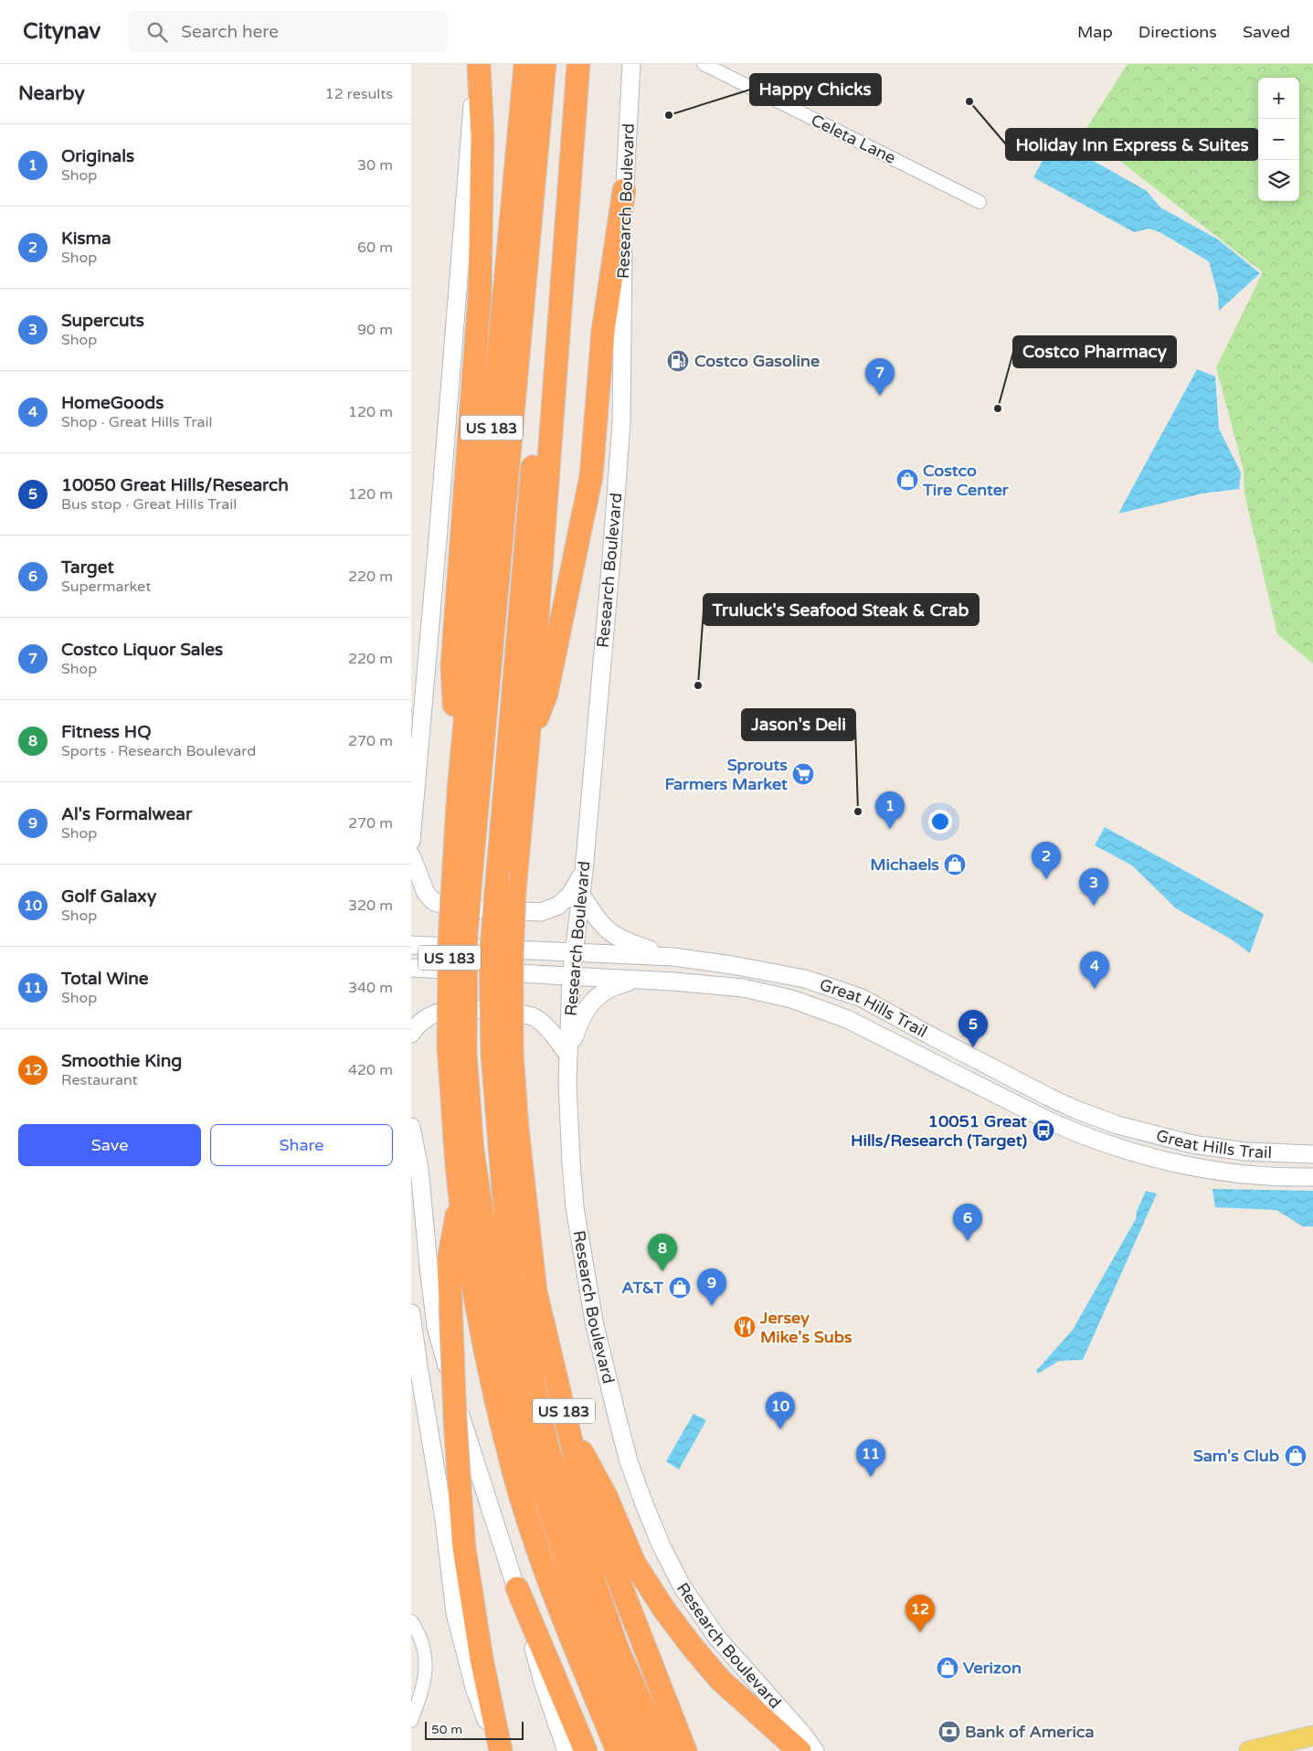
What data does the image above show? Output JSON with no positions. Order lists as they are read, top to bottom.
{
  "streets": {
    "highway": ["US 183"],
    "main road": ["Research Boulevard", "Great Hills Trail"],
    "street": ["Celeta Lane"]
  },
  "crossings": [
    ["Research Boulevard", "Great Hills Trail"]
  ],
  "places": {
    "other": [
      "Holiday Inn Express & Suites",
      "Happy Chicks",
      "Costco Pharmacy",
      "Truluck's Seafood Steak & Crab",
      "Jason's Deli"
    ],
    "fuel station": ["Costco Gasoline"],
    "shop": [
      "Costco Tire Center",
      "Michaels",
      "AT&T",
      "Sam's Club",
      "Verizon"
    ],
    "supermarket": ["Sprouts Farmers Market"],
    "bus stop": ["10051 Great Hills/Research (Target)"],
    "restaurant": ["Jersey Mike's Subs"],
    "bank": ["Bank of America"]
  },
  "scale_bar": "50 m",
  "page": {
    "header": "Citynav",
    "search": "Search here",
    "nav": ["Map", "Directions", "Saved"],
    "heading": ["Nearby", "12 results"],
    "map_buttons": ["+", "−"],
    "list": [
      {
        "mark": "1",
        "name": "Originals",
        "note": "Shop",
        "value": "30 m"
      },
      {
        "mark": "2",
        "name": "Kisma",
        "note": "Shop",
        "value": "60 m"
      },
      {
        "mark": "3",
        "name": "Supercuts",
        "note": "Shop",
        "value": "90 m"
      },
      {
        "mark": "4",
        "name": "HomeGoods",
        "note": "Shop · Great Hills Trail",
        "value": "120 m"
      },
      {
        "mark": "5",
        "name": "10050 Great Hills/Research",
        "note": "Bus stop · Great Hills Trail",
        "value": "120 m"
      },
      {
        "mark": "6",
        "name": "Target",
        "note": "Supermarket",
        "value": "220 m"
      },
      {
        "mark": "7",
        "name": "Costco Liquor Sales",
        "note": "Shop",
        "value": "220 m"
      },
      {
        "mark": "8",
        "name": "Fitness HQ",
        "note": "Sports · Research Boulevard",
        "value": "270 m"
      },
      {
        "mark": "9",
        "name": "Al's Formalwear",
        "note": "Shop",
        "value": "270 m"
      },
      {
        "mark": "10",
        "name": "Golf Galaxy",
        "note": "Shop",
        "value": "320 m"
      },
      {
        "mark": "11",
        "name": "Total Wine",
        "note": "Shop",
        "value": "340 m"
      },
      {
        "mark": "12",
        "name": "Smoothie King",
        "note": "Restaurant",
        "value": "420 m"
      }
    ],
    "pins": [
      "7",
      "1",
      "2",
      "3",
      "4",
      "5",
      "6",
      "8",
      "9",
      "10",
      "11",
      "12"
    ],
    "buttons": ["Save", "Share"],
    "scale": "50 m"
  }
}
